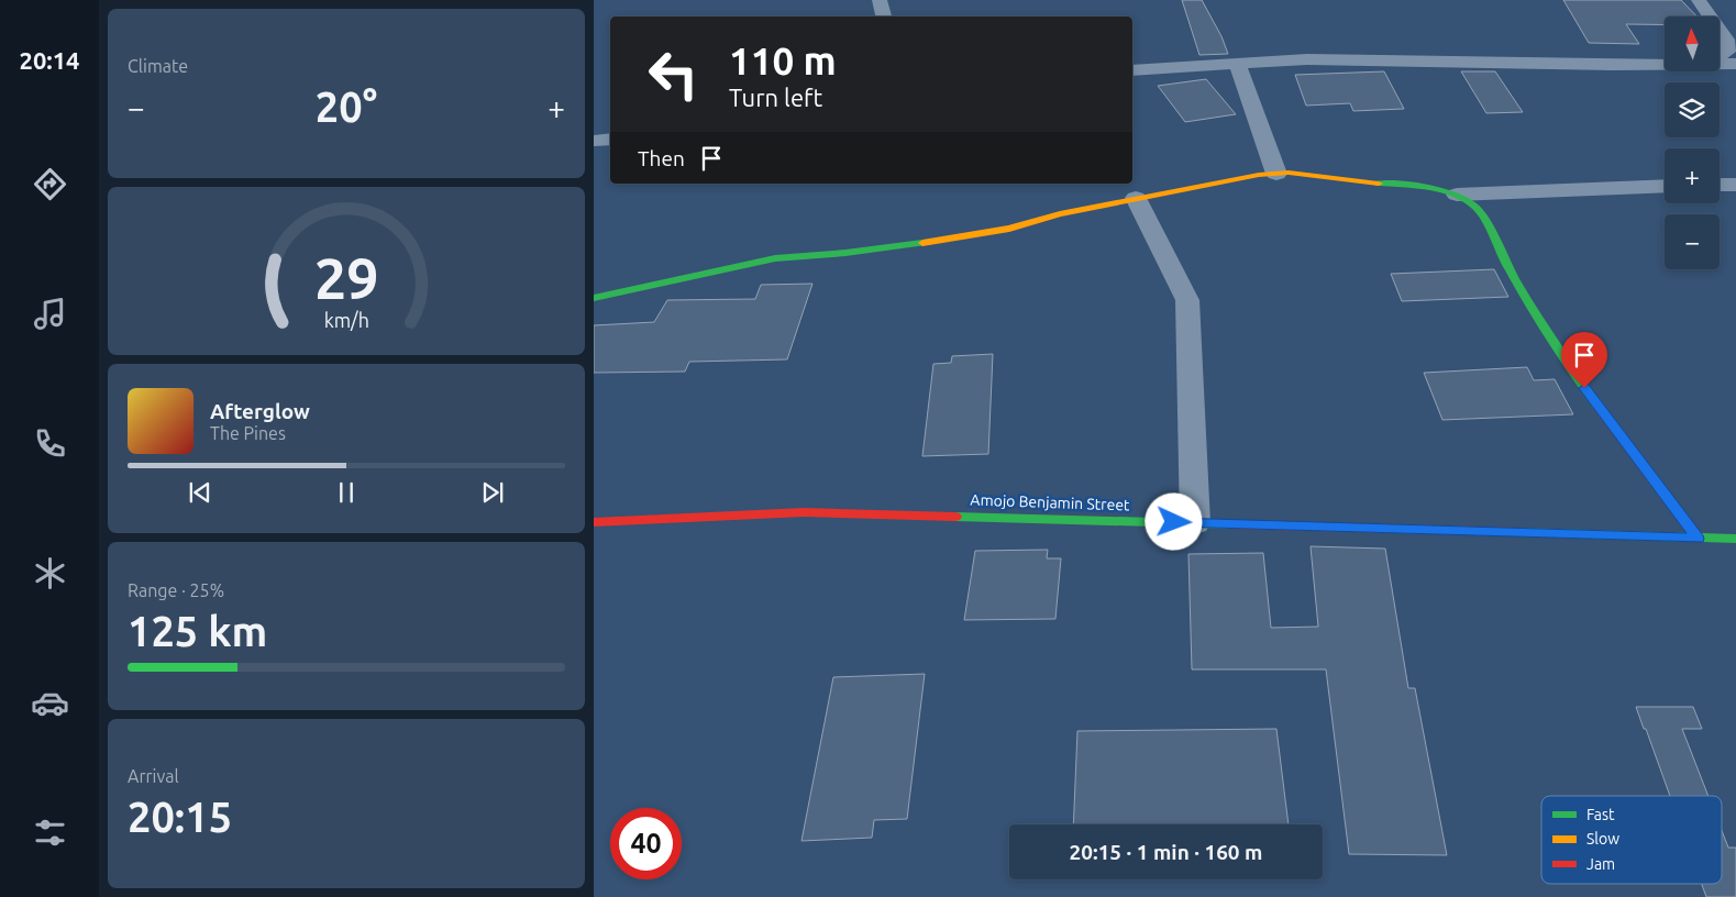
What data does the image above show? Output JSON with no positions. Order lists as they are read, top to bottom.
{
  "streets": {
    "street": ["Amojo Benjamin Street"]
  },
  "legend": ["Fast", "Slow", "Jam"],
  "north": "top",
  "page": {
    "tabs": "20:14",
    "tile": [
      "Climate",
      ["Range · 25%", "125 km"],
      ["Arrival", "20:15"]
    ],
    "map_buttons": ["+", "−"],
    "turn": ["110 m", "Turn left"],
    "heat": ["−", "20°", "+"],
    "then": "Then",
    "song": ["Afterglow", "The Pines"],
    "limit": "40",
    "trip": "20:15 · 1 min · 160 m",
    "gauge": ["29", "km/h"]
  }
}
